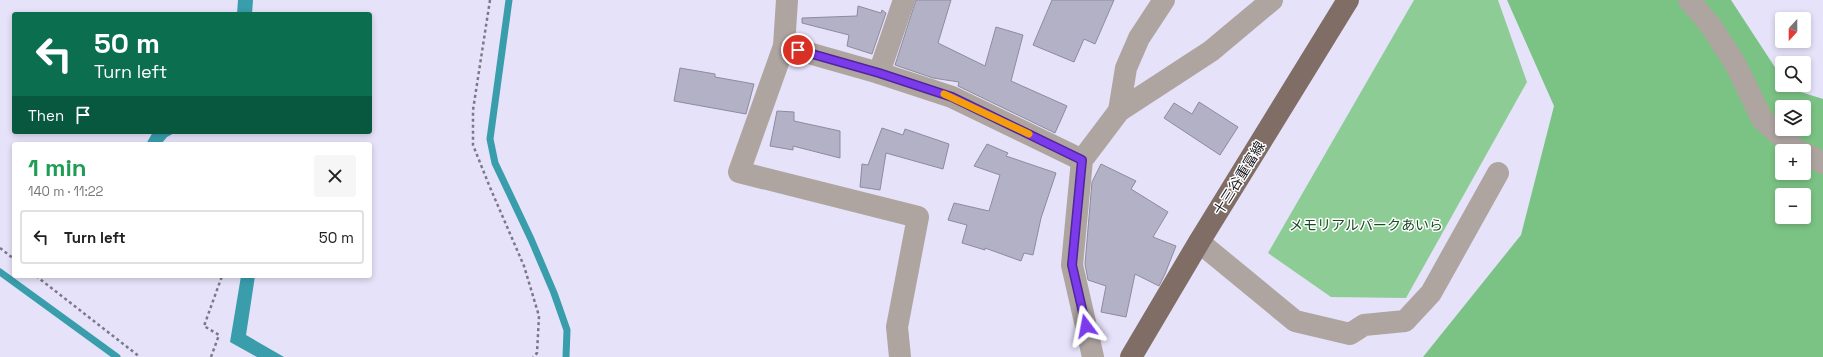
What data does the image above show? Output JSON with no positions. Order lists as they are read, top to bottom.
{
  "streets": {
    "main road": ["十三谷重富線"]
  },
  "parks": ["メモリアルパークあいら"],
  "north": "bottom",
  "page": {
    "map_buttons": ["+", "−"],
    "turn": ["50 m", "Turn left"],
    "then": "Then",
    "heading": ["1 min", "140 m · 11:22"],
    "list": [
      {
        "name": "Turn left",
        "value": "50 m"
      }
    ]
  }
}
